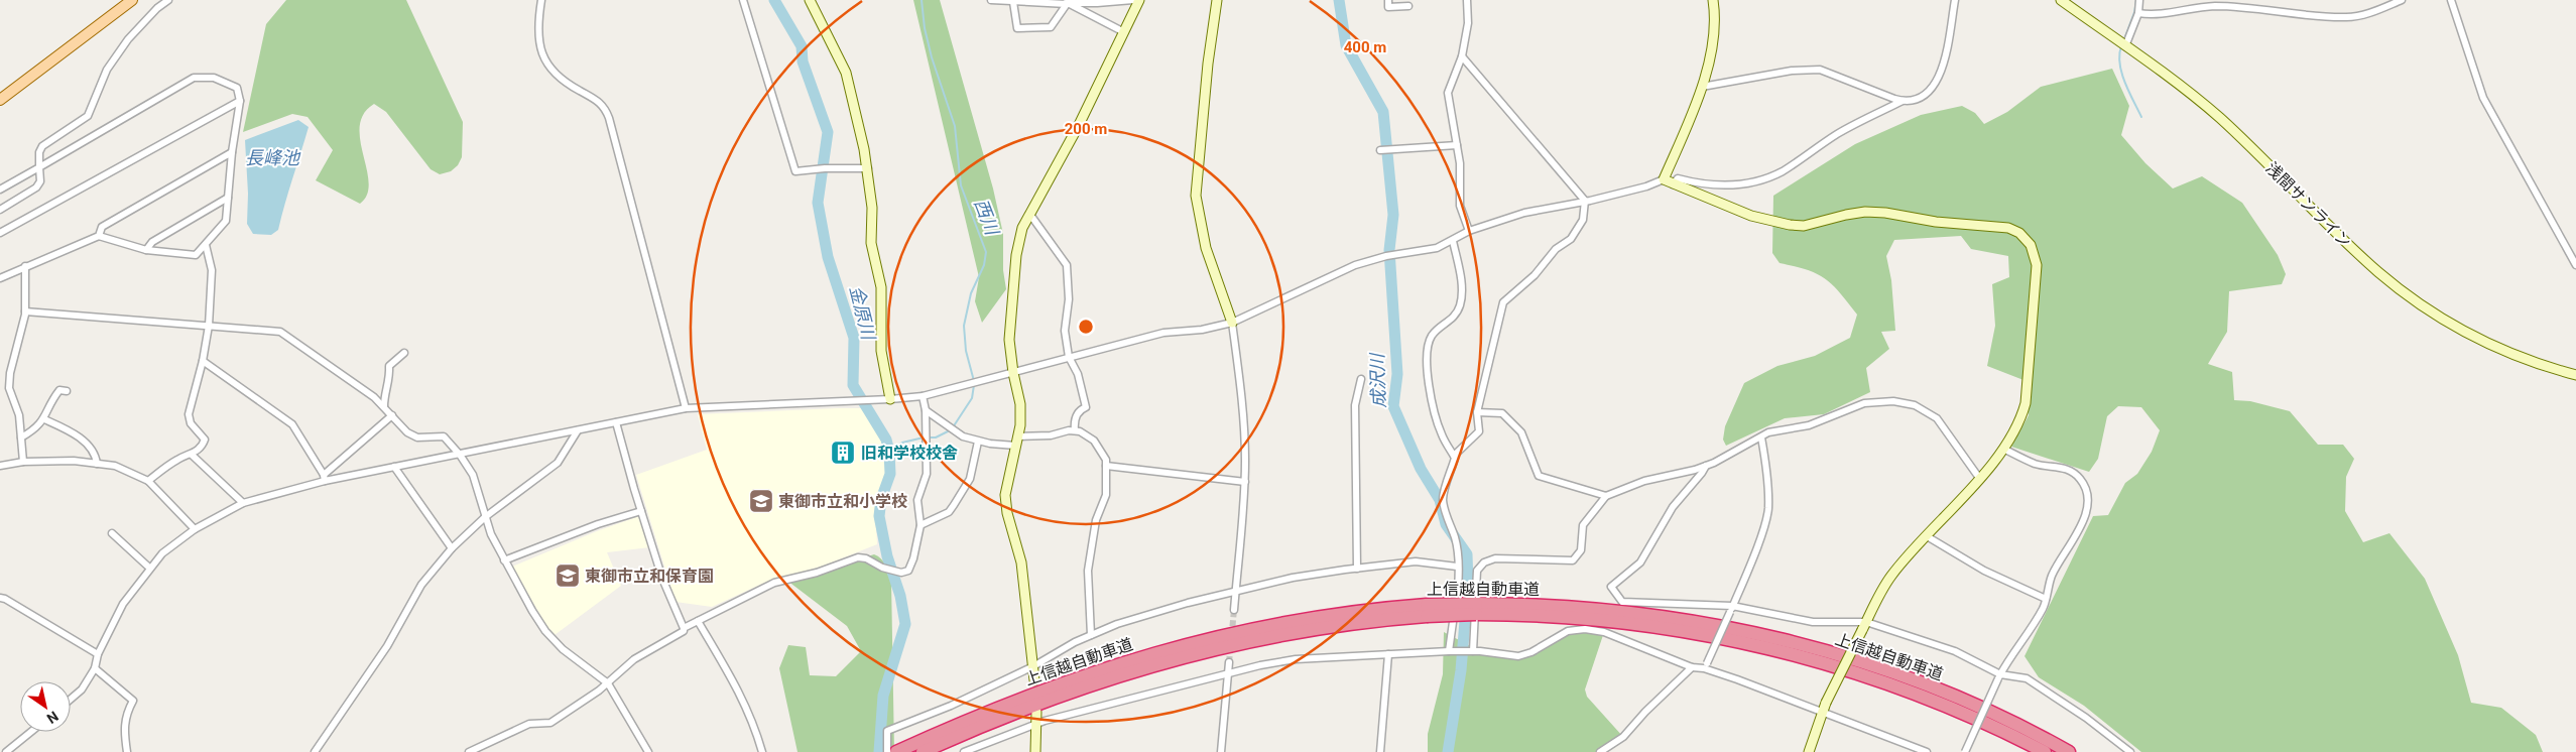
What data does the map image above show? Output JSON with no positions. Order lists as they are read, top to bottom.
{
  "streets": {
    "highway": ["上信越自動車道"],
    "street": ["浅間サンライン"]
  },
  "water": [
    "長峰池",
    "西川",
    "金原川",
    "成沢川"
  ],
  "places": {
    "building": ["旧和学校校舎"],
    "school or university": ["東御市立和小学校", "東御市立和保育園"]
  },
  "north": "bottom right",
  "rings": ["400 m", "200 m"]
}
